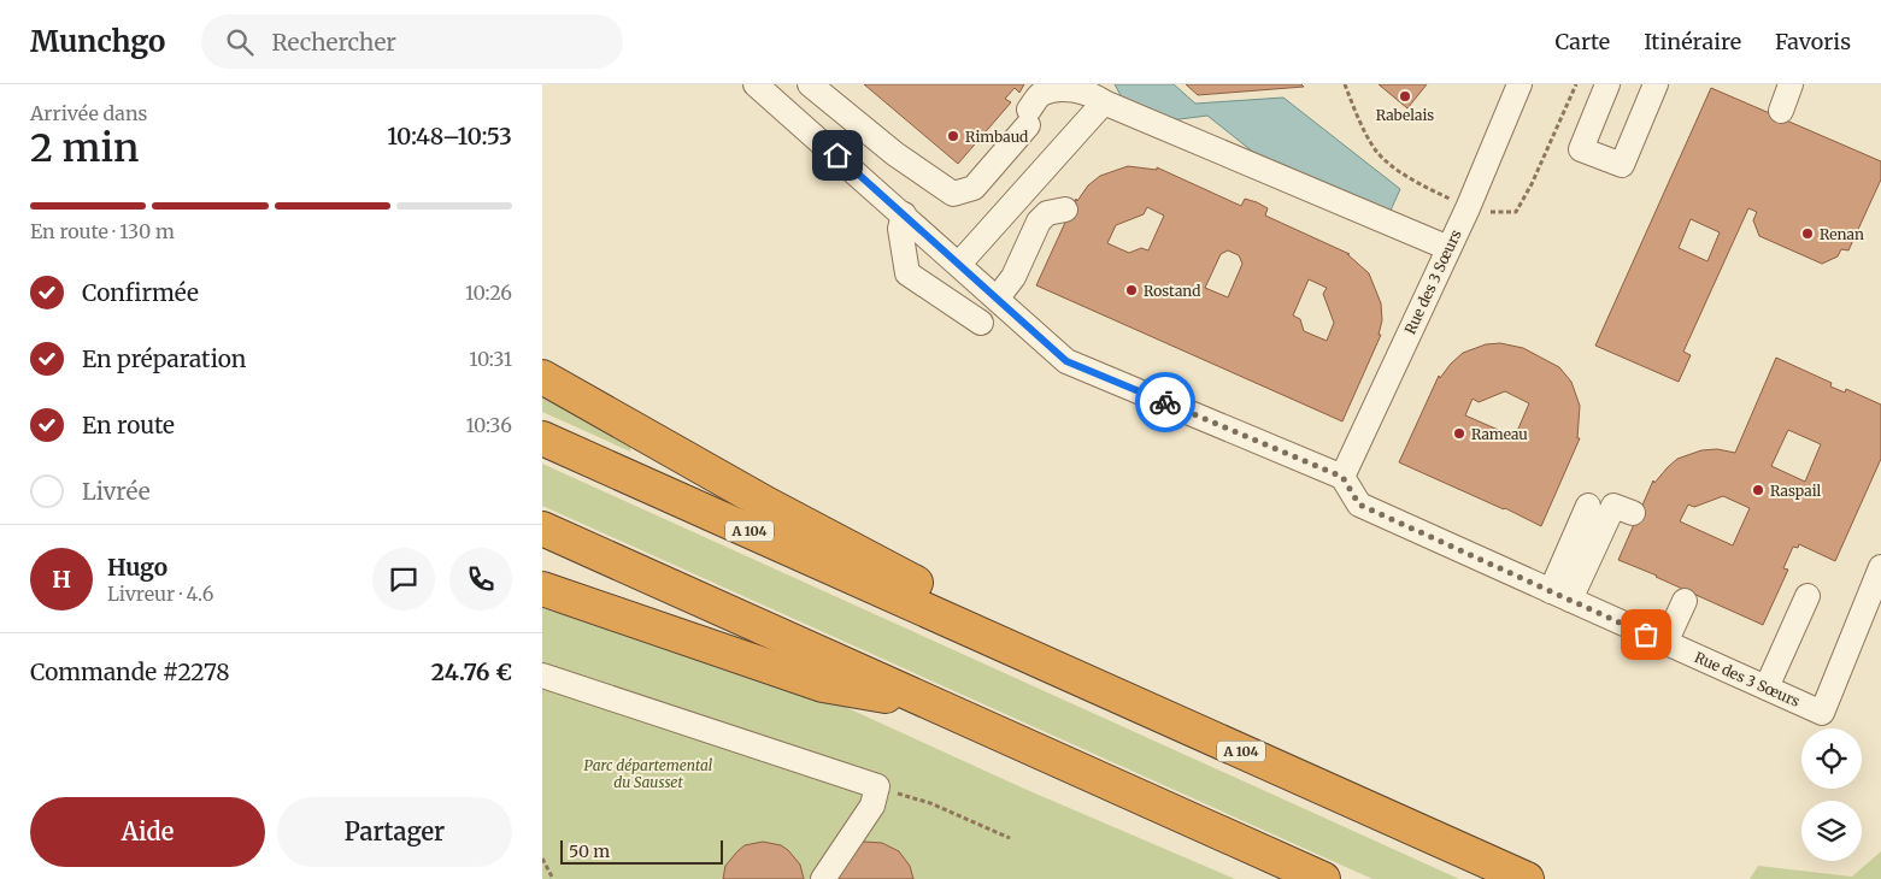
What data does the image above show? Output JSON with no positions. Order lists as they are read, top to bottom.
{
  "streets": {
    "highway": ["A 104"],
    "street": ["Rue des 3 Sœurs"]
  },
  "parks": ["Parc départemental du Sausset"],
  "places": [
    "Rabelais",
    "Rimbaud",
    "Renan",
    "Rostand",
    "Rameau",
    "Raspail"
  ],
  "scale_bar": "50 m",
  "page": {
    "header": "Munchgo",
    "search": "Rechercher",
    "nav": ["Carte", "Itinéraire", "Favoris"],
    "heading": ["2 min", "Arrivée dans", "10:48–10:53"],
    "panel": [
      "Hugo",
      "Livreur · 4.6",
      "Commande #2278",
      "24.76 €"
    ],
    "bar": "En route · 130 m",
    "list": [
      ["Confirmée", "10:26"],
      ["En préparation", "10:31"],
      ["En route", "10:36"],
      "Livrée"
    ],
    "round": "H",
    "buttons": ["Aide", "Partager"],
    "scale": "50 m"
  }
}
